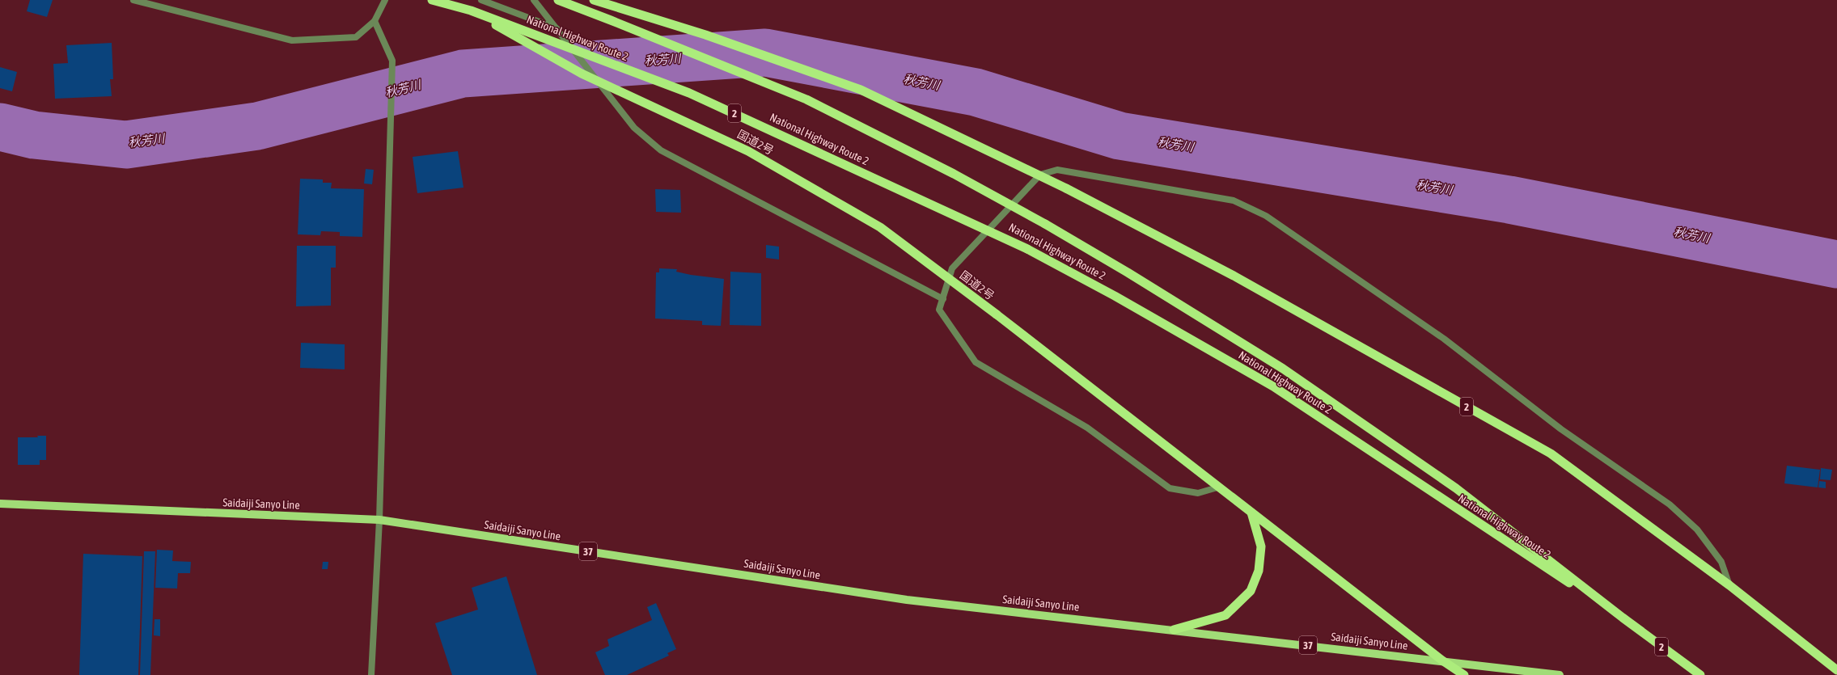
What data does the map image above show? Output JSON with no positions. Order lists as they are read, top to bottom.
{
  "streets": {
    "highway": ["National Highway Route 2", "2", "国道2号"],
    "main road": ["Saidaiji Sanyo Line", "37"]
  },
  "crossings": [
    ["National Highway Route 2", "国道2号"],
    ["国道2号", "Saidaiji Sanyo Line"]
  ],
  "water": ["秋芳川"]
}
